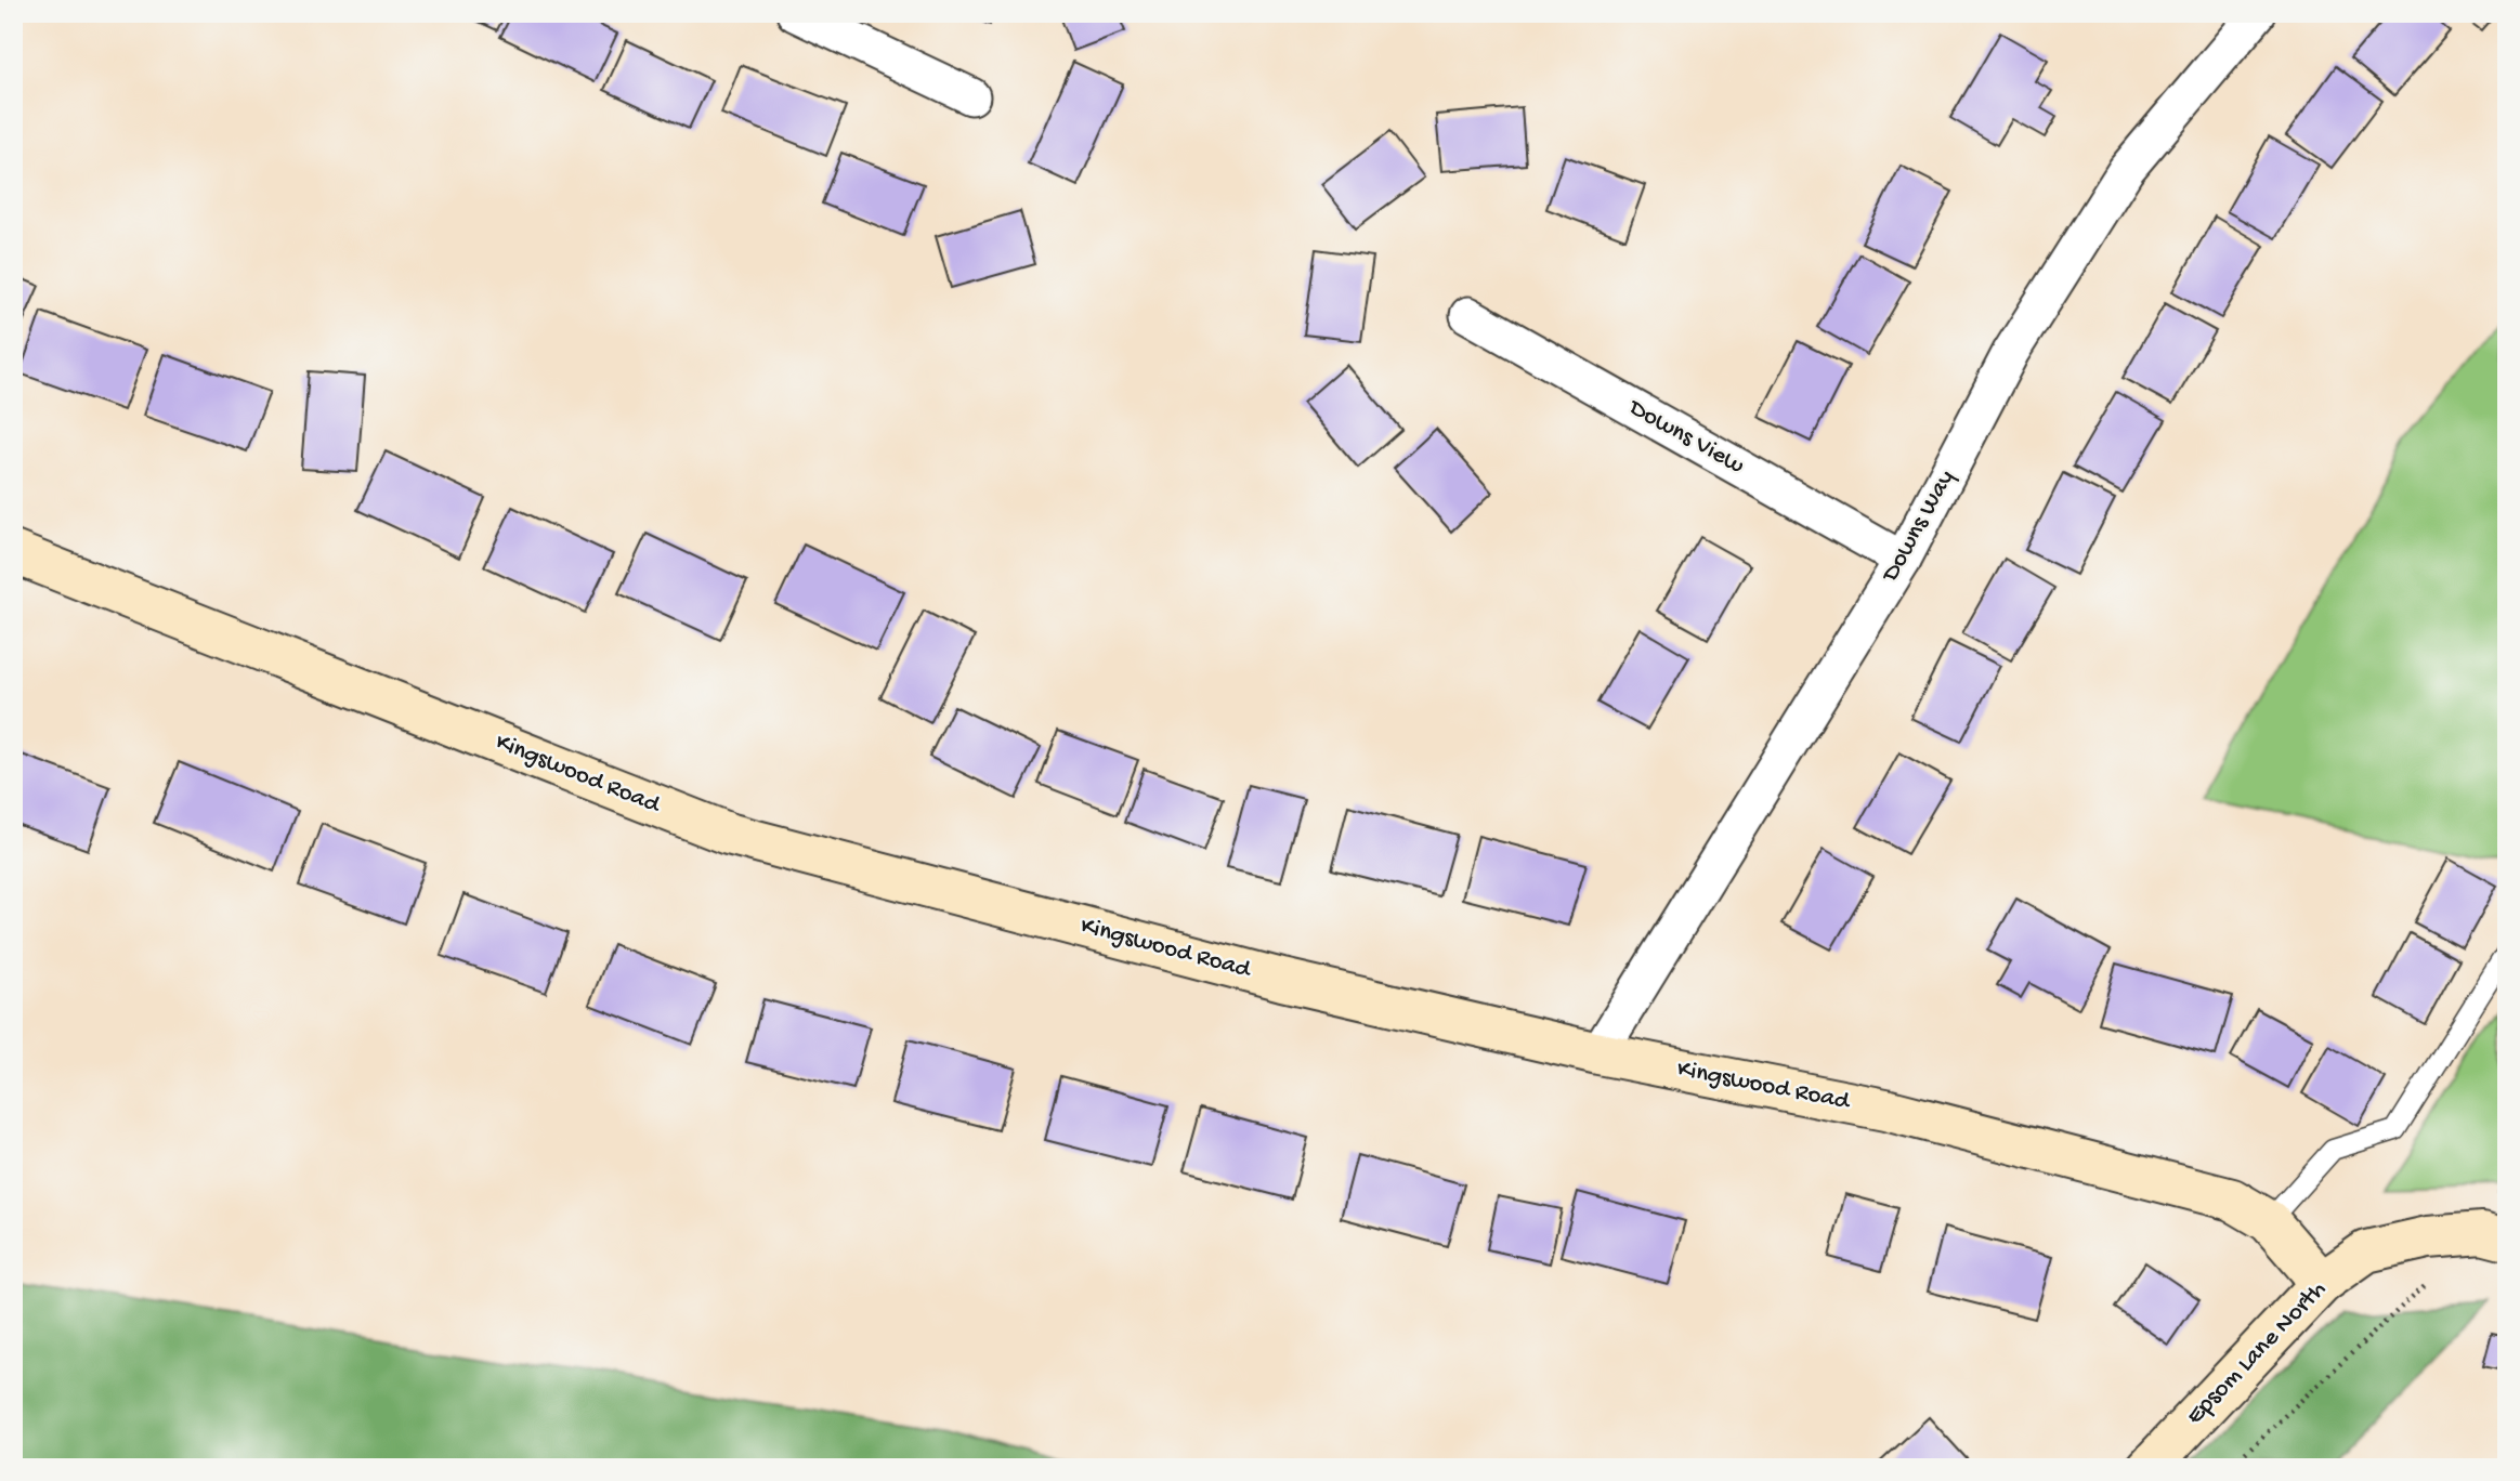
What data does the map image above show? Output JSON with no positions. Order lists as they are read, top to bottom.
{
  "streets": {
    "street": [
      "Downs View",
      "Downs Way",
      "Kingswood Road",
      "Epsom Lane North"
    ]
  },
  "crossings": [
    ["Downs View", "Downs Way"],
    ["Downs Way", "Kingswood Road"],
    ["Kingswood Road", "Epsom Lane North"]
  ]
}
